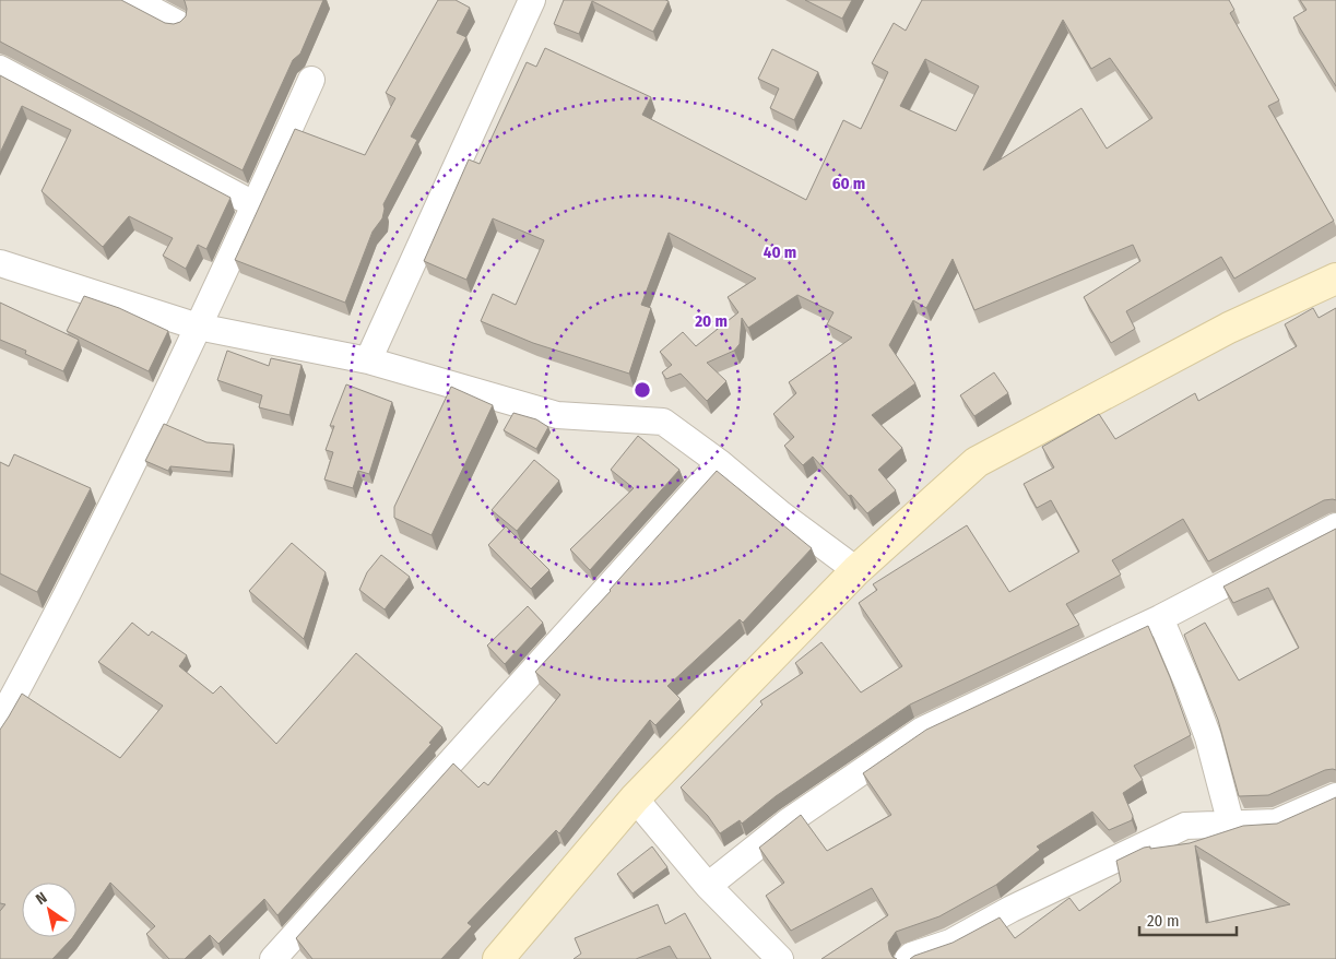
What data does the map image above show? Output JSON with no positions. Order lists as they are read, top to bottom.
{
  "scale_bar": "20 m",
  "north": "top left",
  "rings": ["60 m", "40 m", "20 m"]
}
